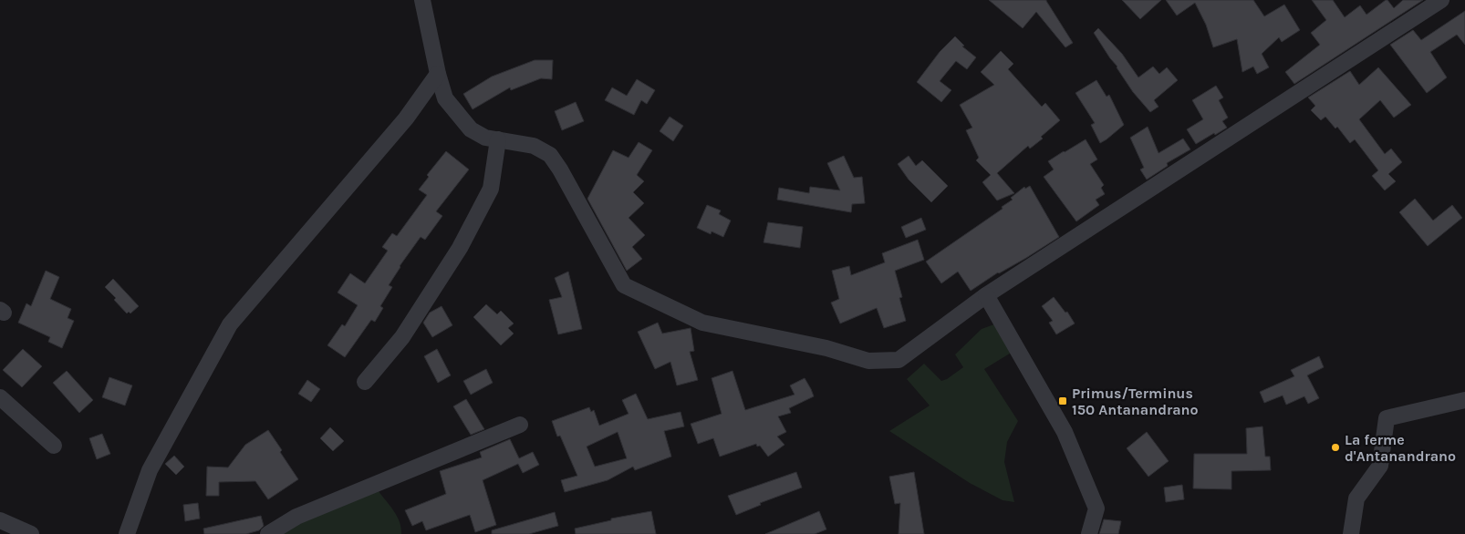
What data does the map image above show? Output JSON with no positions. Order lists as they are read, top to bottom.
{
  "places": {
    "transit": ["Primus/Terminus 150 Antanandrano"],
    "other": ["La ferme d'Antanandrano"]
  }
}
